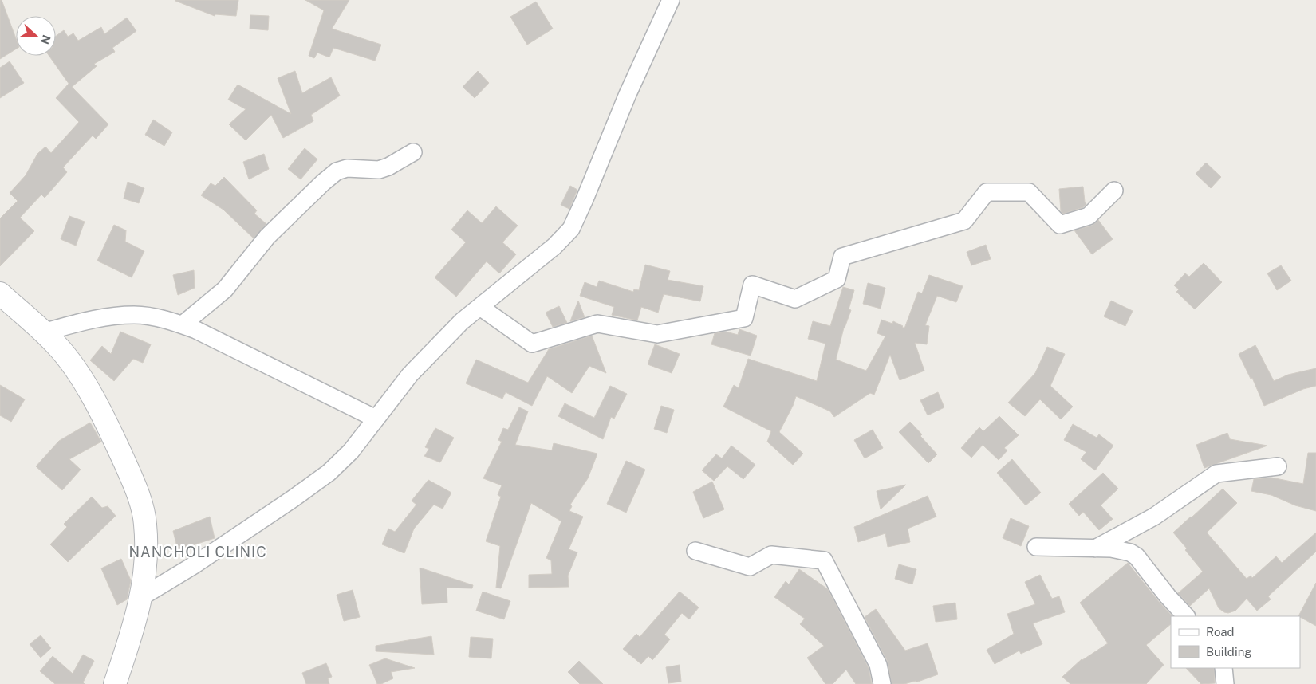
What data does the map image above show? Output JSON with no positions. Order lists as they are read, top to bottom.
{
  "districts": ["NANCHOLI CLINIC"],
  "legend": ["Road", "Building"],
  "north": "right"
}
